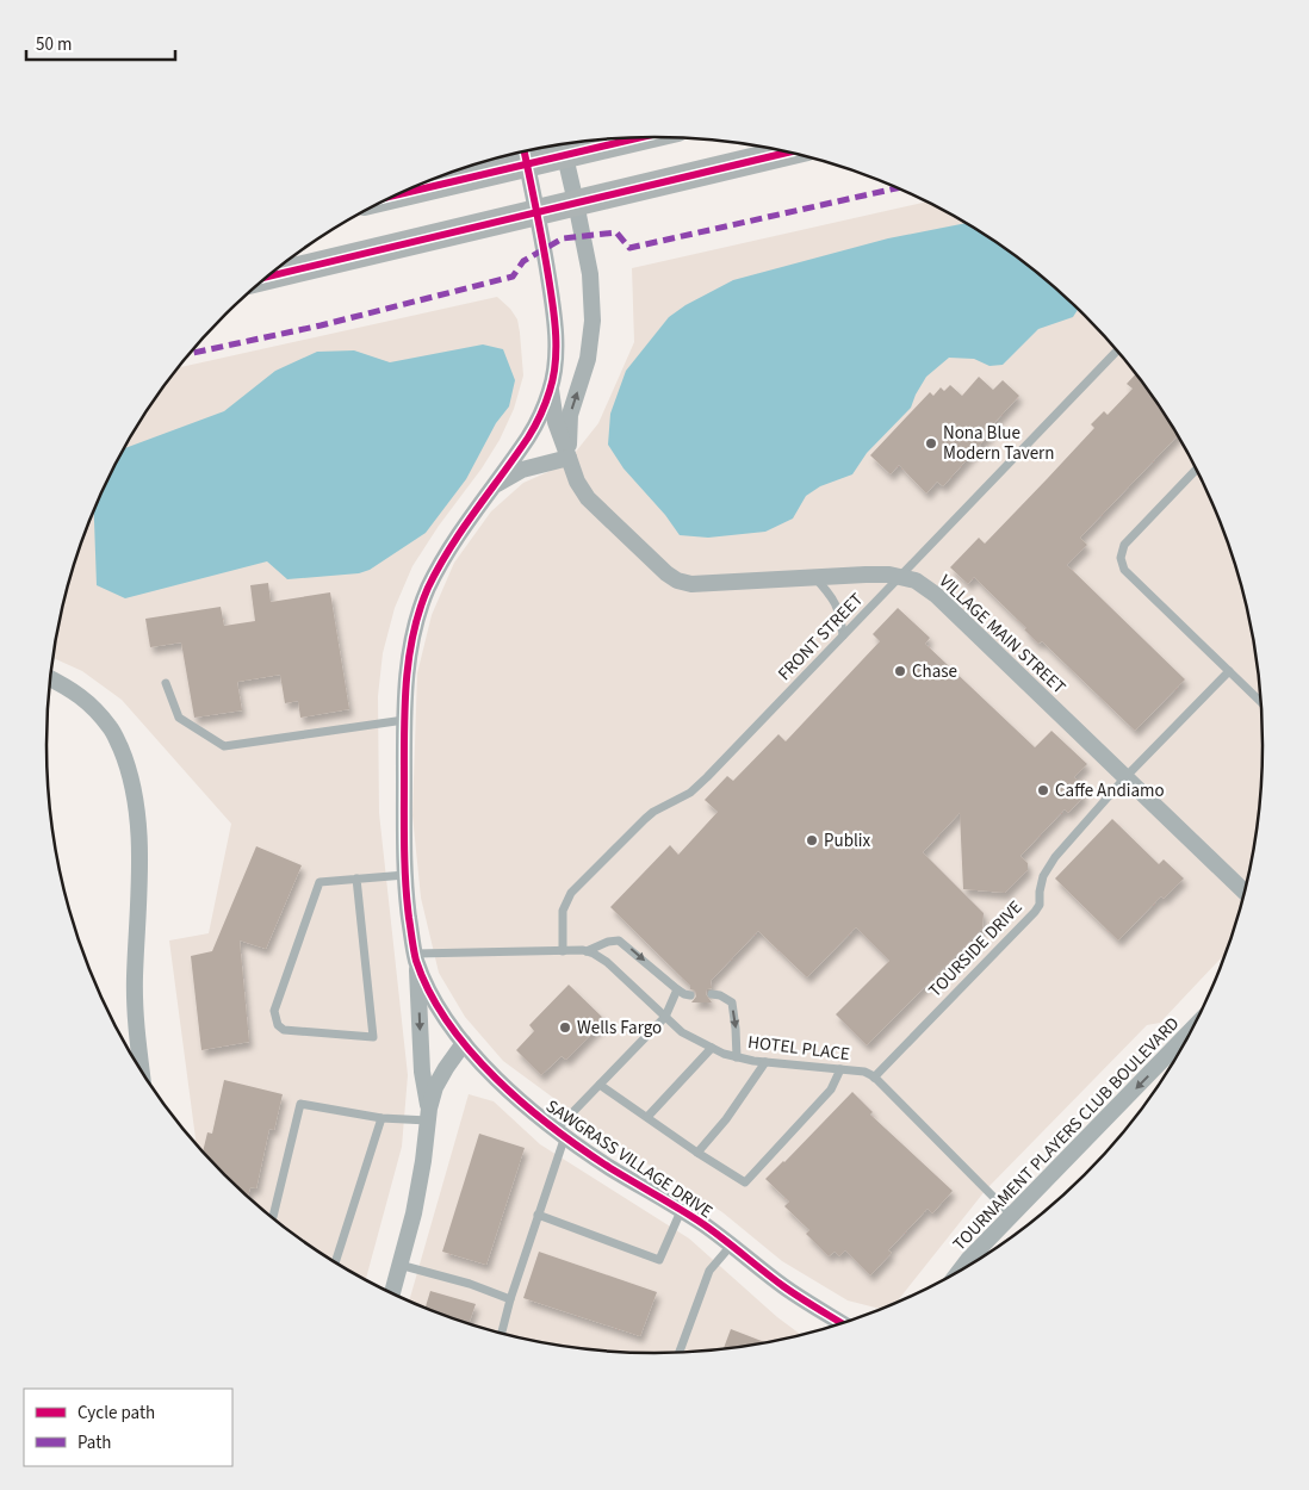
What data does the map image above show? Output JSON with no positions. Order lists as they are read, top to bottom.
{
  "streets": {
    "street": ["VILLAGE MAIN STREET", "TOURNAMENT PLAYERS CLUB BOULEVARD", "SAWGRASS VILLAGE DRIVE"],
    "lane": ["FRONT STREET", "TOURSIDE DRIVE", "HOTEL PLACE"]
  },
  "crossings": [
    ["VILLAGE MAIN STREET", "FRONT STREET"],
    ["VILLAGE MAIN STREET", "TOURSIDE DRIVE"],
    ["VILLAGE MAIN STREET", "SAWGRASS VILLAGE DRIVE"],
    ["TOURSIDE DRIVE", "HOTEL PLACE"],
    ["HOTEL PLACE", "TOURNAMENT PLAYERS CLUB BOULEVARD"]
  ],
  "one_way": ["TOURNAMENT PLAYERS CLUB BOULEVARD"],
  "places": [
    "Nona Blue Modern Tavern",
    "Chase",
    "Caffe Andiamo",
    "Publix",
    "Wells Fargo"
  ],
  "legend": ["Cycle path", "Path"],
  "scale_bar": "50 m"
}
